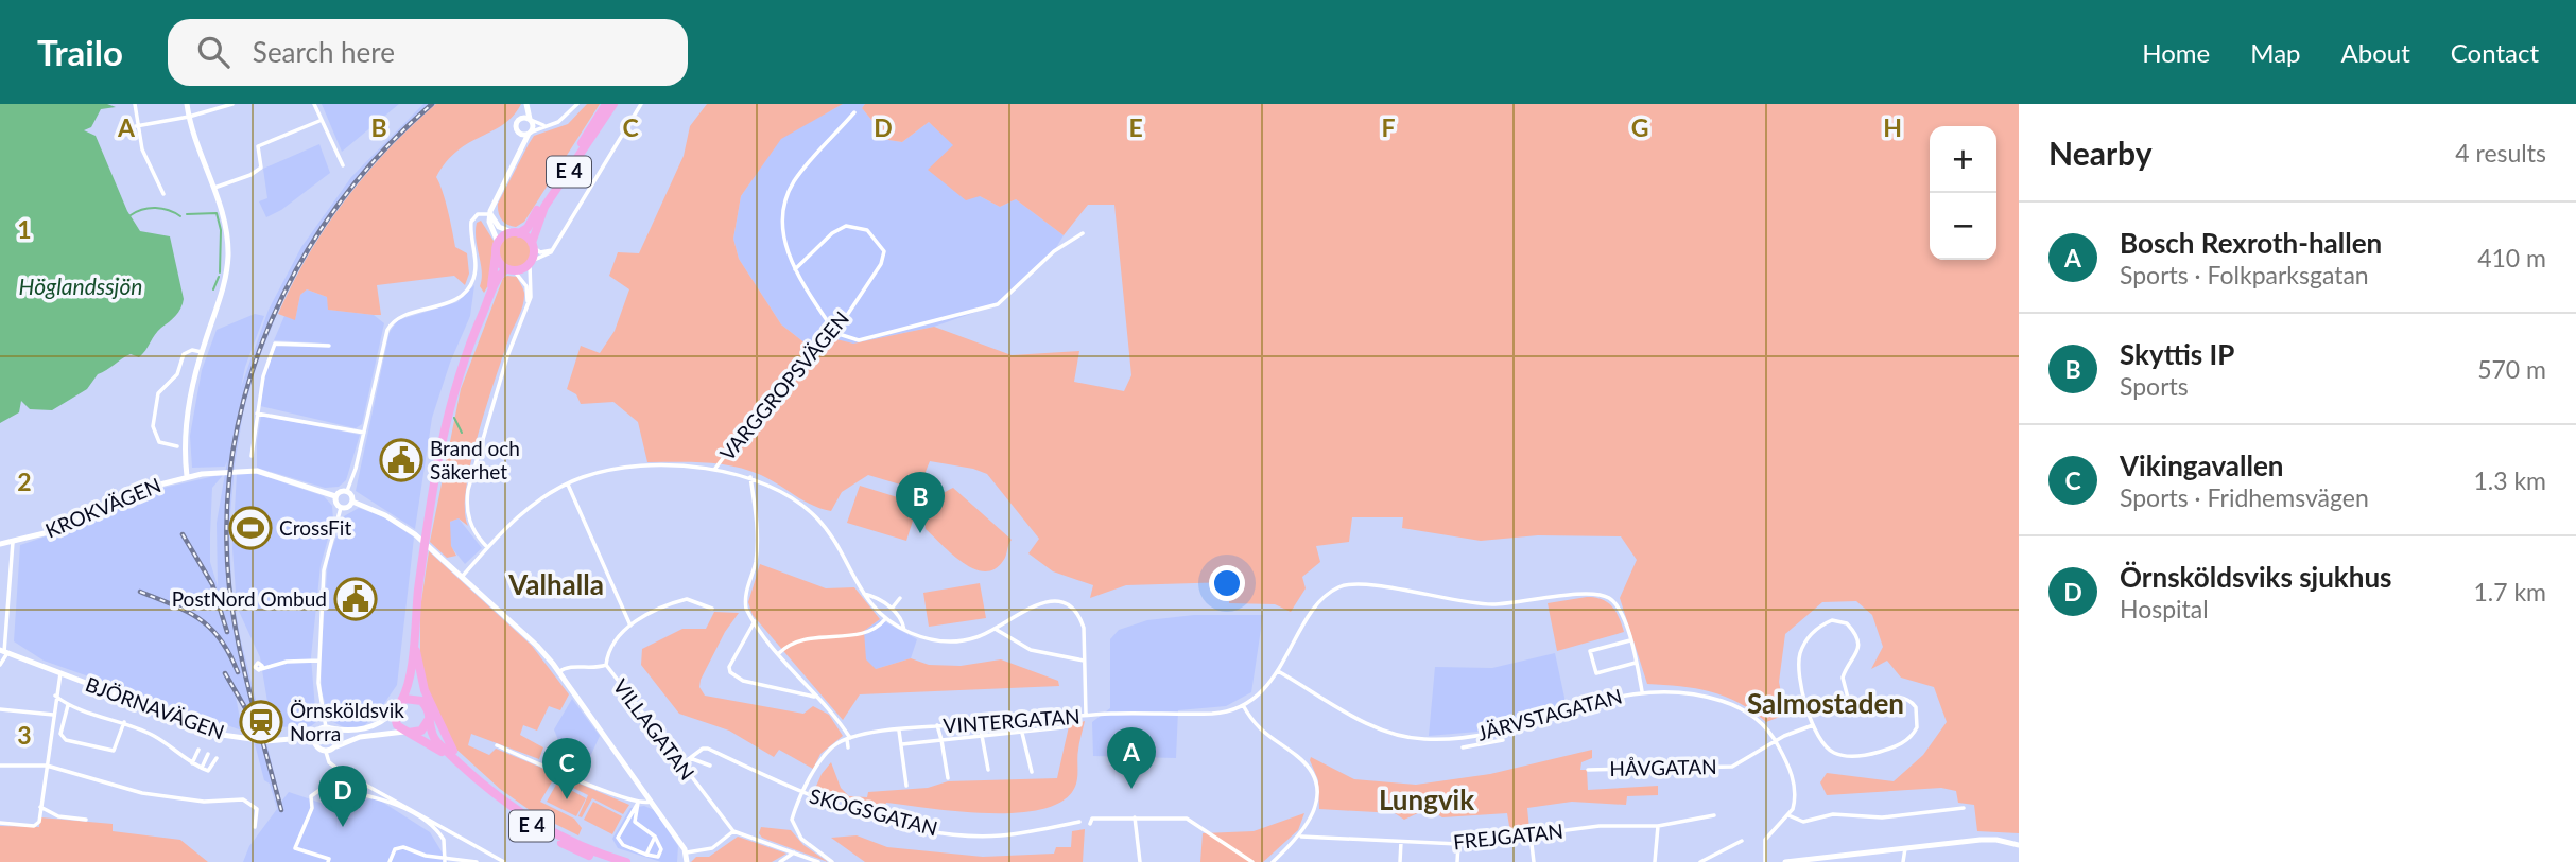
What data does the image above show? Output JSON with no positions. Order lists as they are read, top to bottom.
{
  "streets": {
    "highway": ["E 4"],
    "street": [
      "VARGGROPSVÄGEN",
      "KROKVÄGEN",
      "BJÖRNAVÄGEN",
      "JÄRVSTAGATAN",
      "VINTERGATAN",
      "VILLAGATAN",
      "HÅVGATAN",
      "SKOGSGATAN",
      "FREJGATAN"
    ]
  },
  "crossings": [
    ["JÄRVSTAGATAN", "HÅVGATAN"]
  ],
  "districts": ["Valhalla", "Salmostaden", "Lungvik"],
  "water": ["Höglandssjön"],
  "places": {
    "public building": ["Brand och Säkerhet", "PostNord Ombud"],
    "sports": ["CrossFit"],
    "station": ["Örnsköldsvik Norra"]
  },
  "page": {
    "header": "Trailo",
    "search": "Search here",
    "nav": [
      "Home",
      "Map",
      "About",
      "Contact"
    ],
    "heading": ["Nearby", "4 results"],
    "map_buttons": ["+", "−"],
    "list": [
      {
        "mark": "A",
        "name": "Bosch Rexroth-hallen",
        "note": "Sports · Folkparksgatan",
        "value": "410 m"
      },
      {
        "mark": "B",
        "name": "Skyttis IP",
        "note": "Sports",
        "value": "570 m"
      },
      {
        "mark": "C",
        "name": "Vikingavallen",
        "note": "Sports · Fridhemsvägen",
        "value": "1.3 km"
      },
      {
        "mark": "D",
        "name": "Örnsköldsviks sjukhus",
        "note": "Hospital",
        "value": "1.7 km"
      }
    ],
    "pins": [
      "B",
      "A",
      "C",
      "D"
    ]
  },
  "grid": {
    "columns": [
      "A",
      "B",
      "C",
      "D",
      "E",
      "F",
      "G",
      "H"
    ],
    "rows": ["1", "2", "3"]
  }
}
